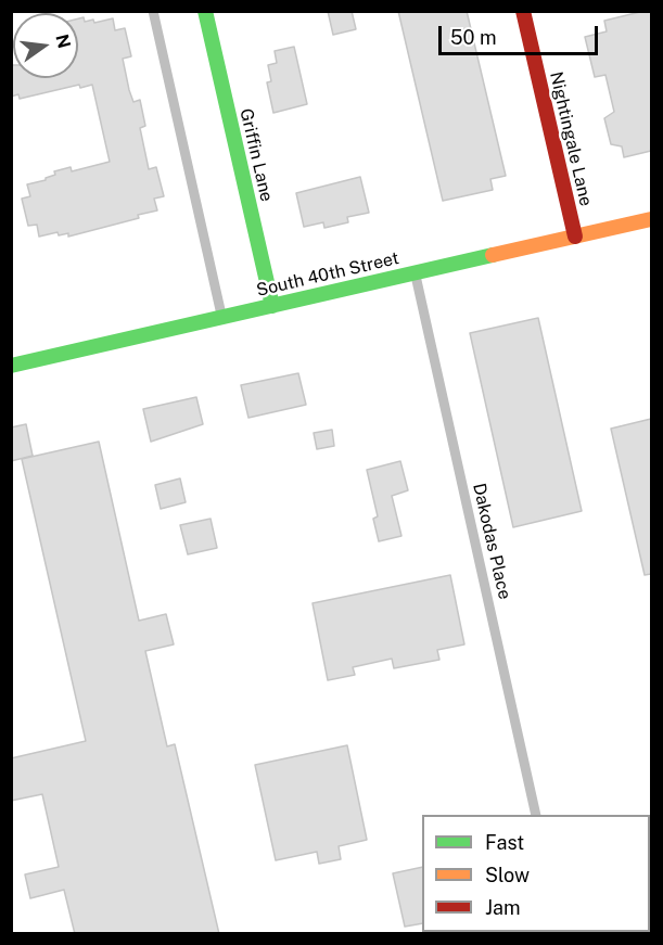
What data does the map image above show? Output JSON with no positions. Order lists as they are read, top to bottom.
{
  "streets": {
    "street": ["Nightingale Lane", "Griffin Lane", "South 40th Street"],
    "lane": ["Dakodas Place"]
  },
  "crossings": [
    ["Nightingale Lane", "South 40th Street"],
    ["Griffin Lane", "South 40th Street"],
    ["South 40th Street", "Dakodas Place"]
  ],
  "legend": ["Fast", "Slow", "Jam"],
  "scale_bar": "50 m",
  "north": "right"
}
